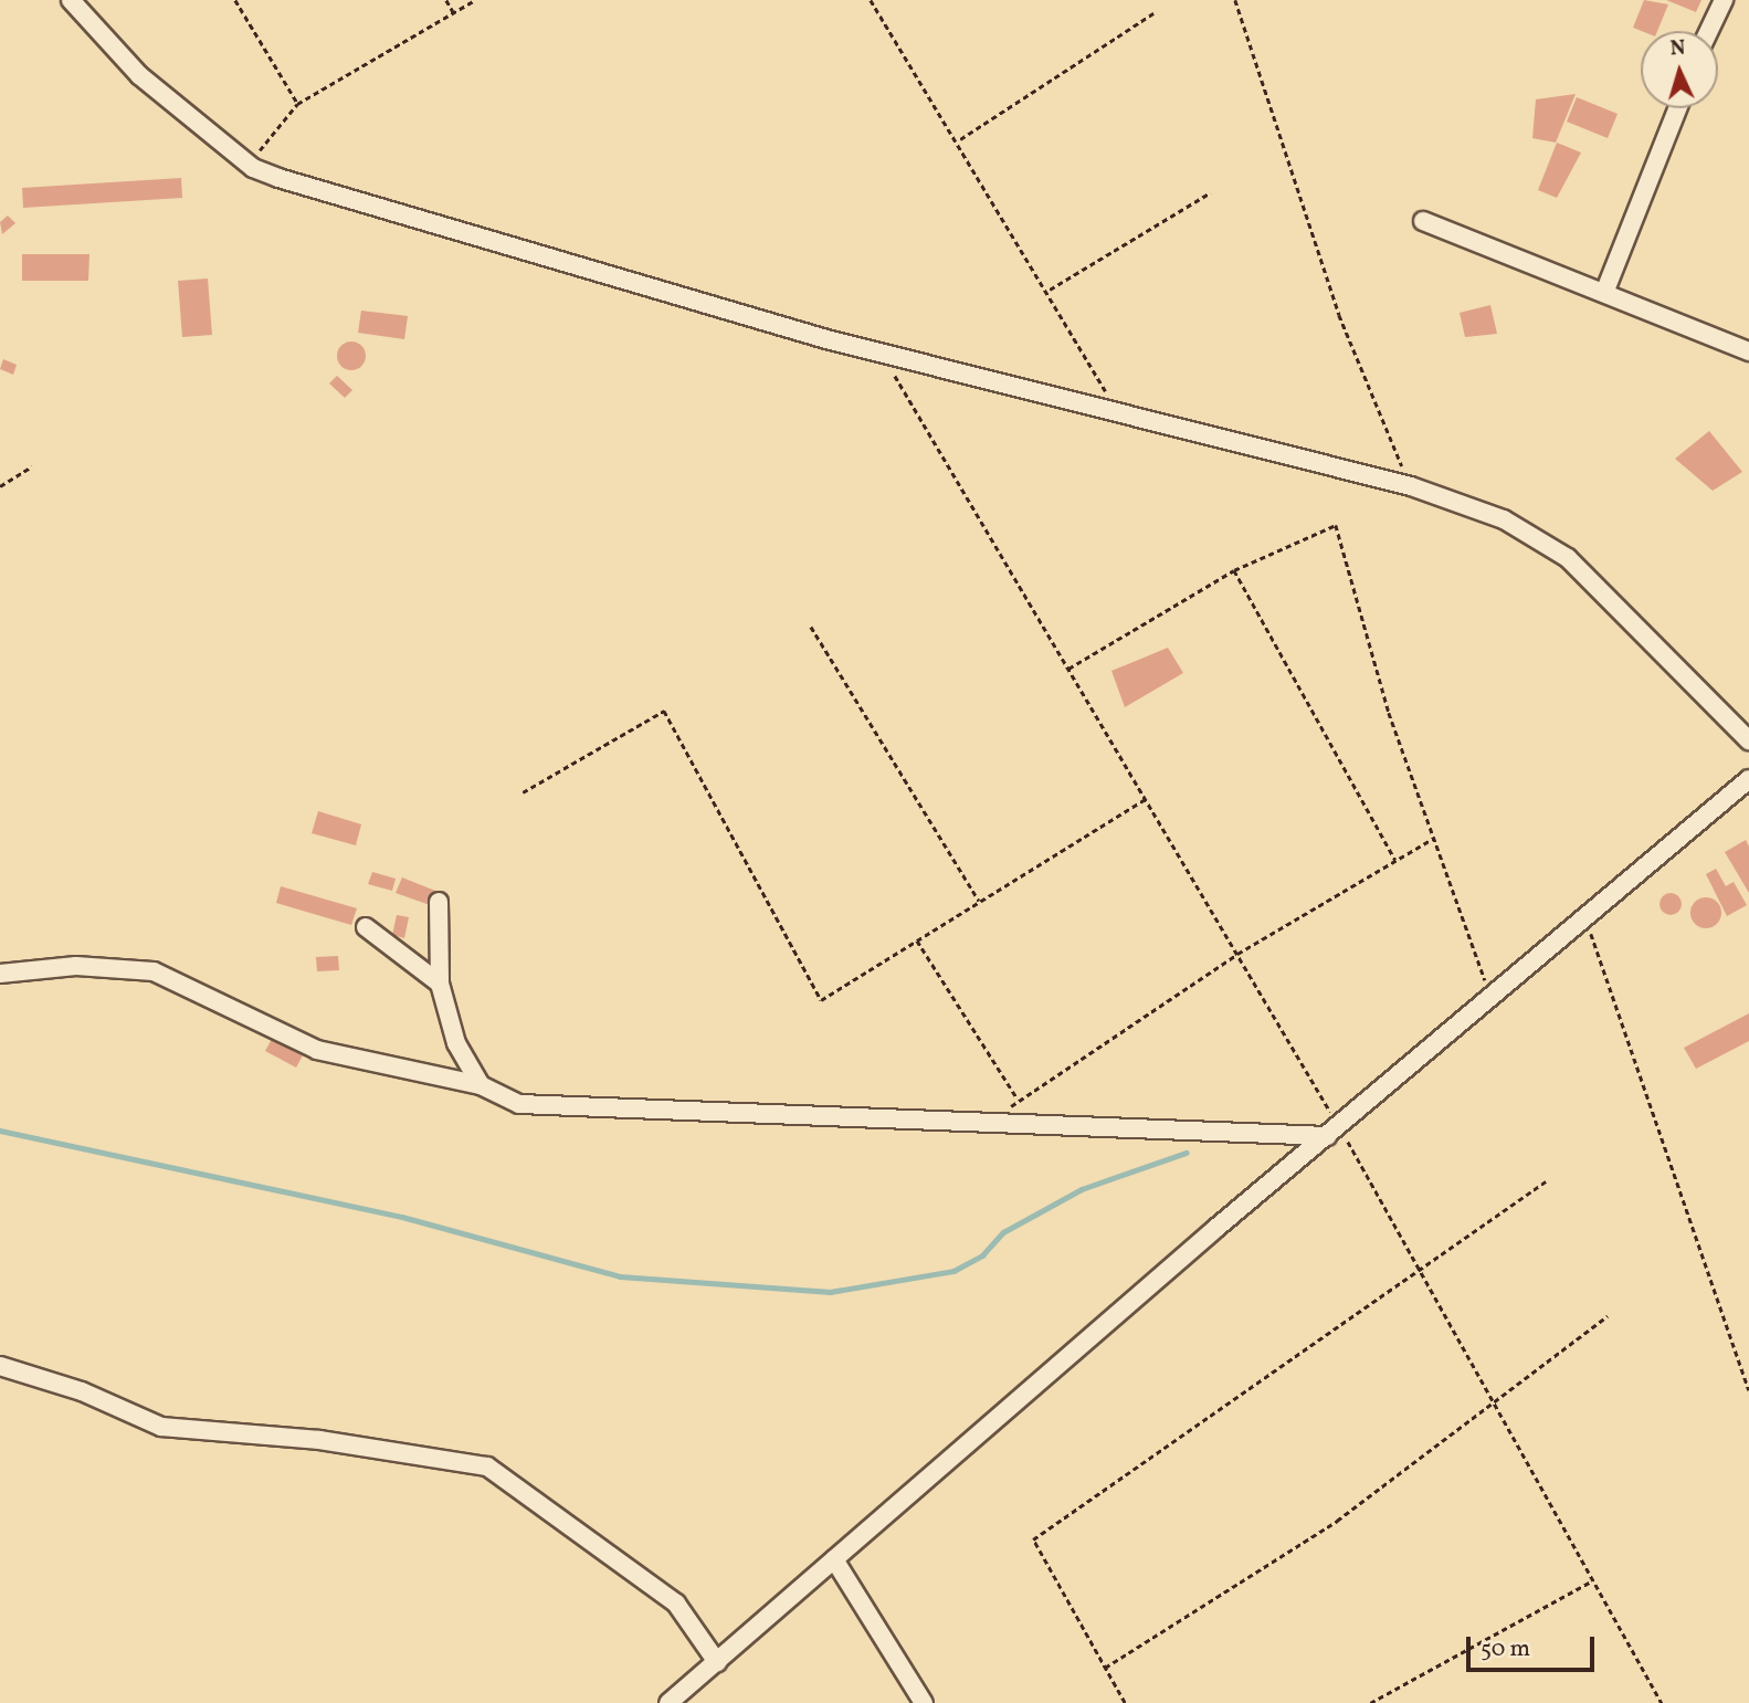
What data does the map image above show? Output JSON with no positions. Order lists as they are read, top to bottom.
{
  "scale_bar": "50 m",
  "north": "top"
}
